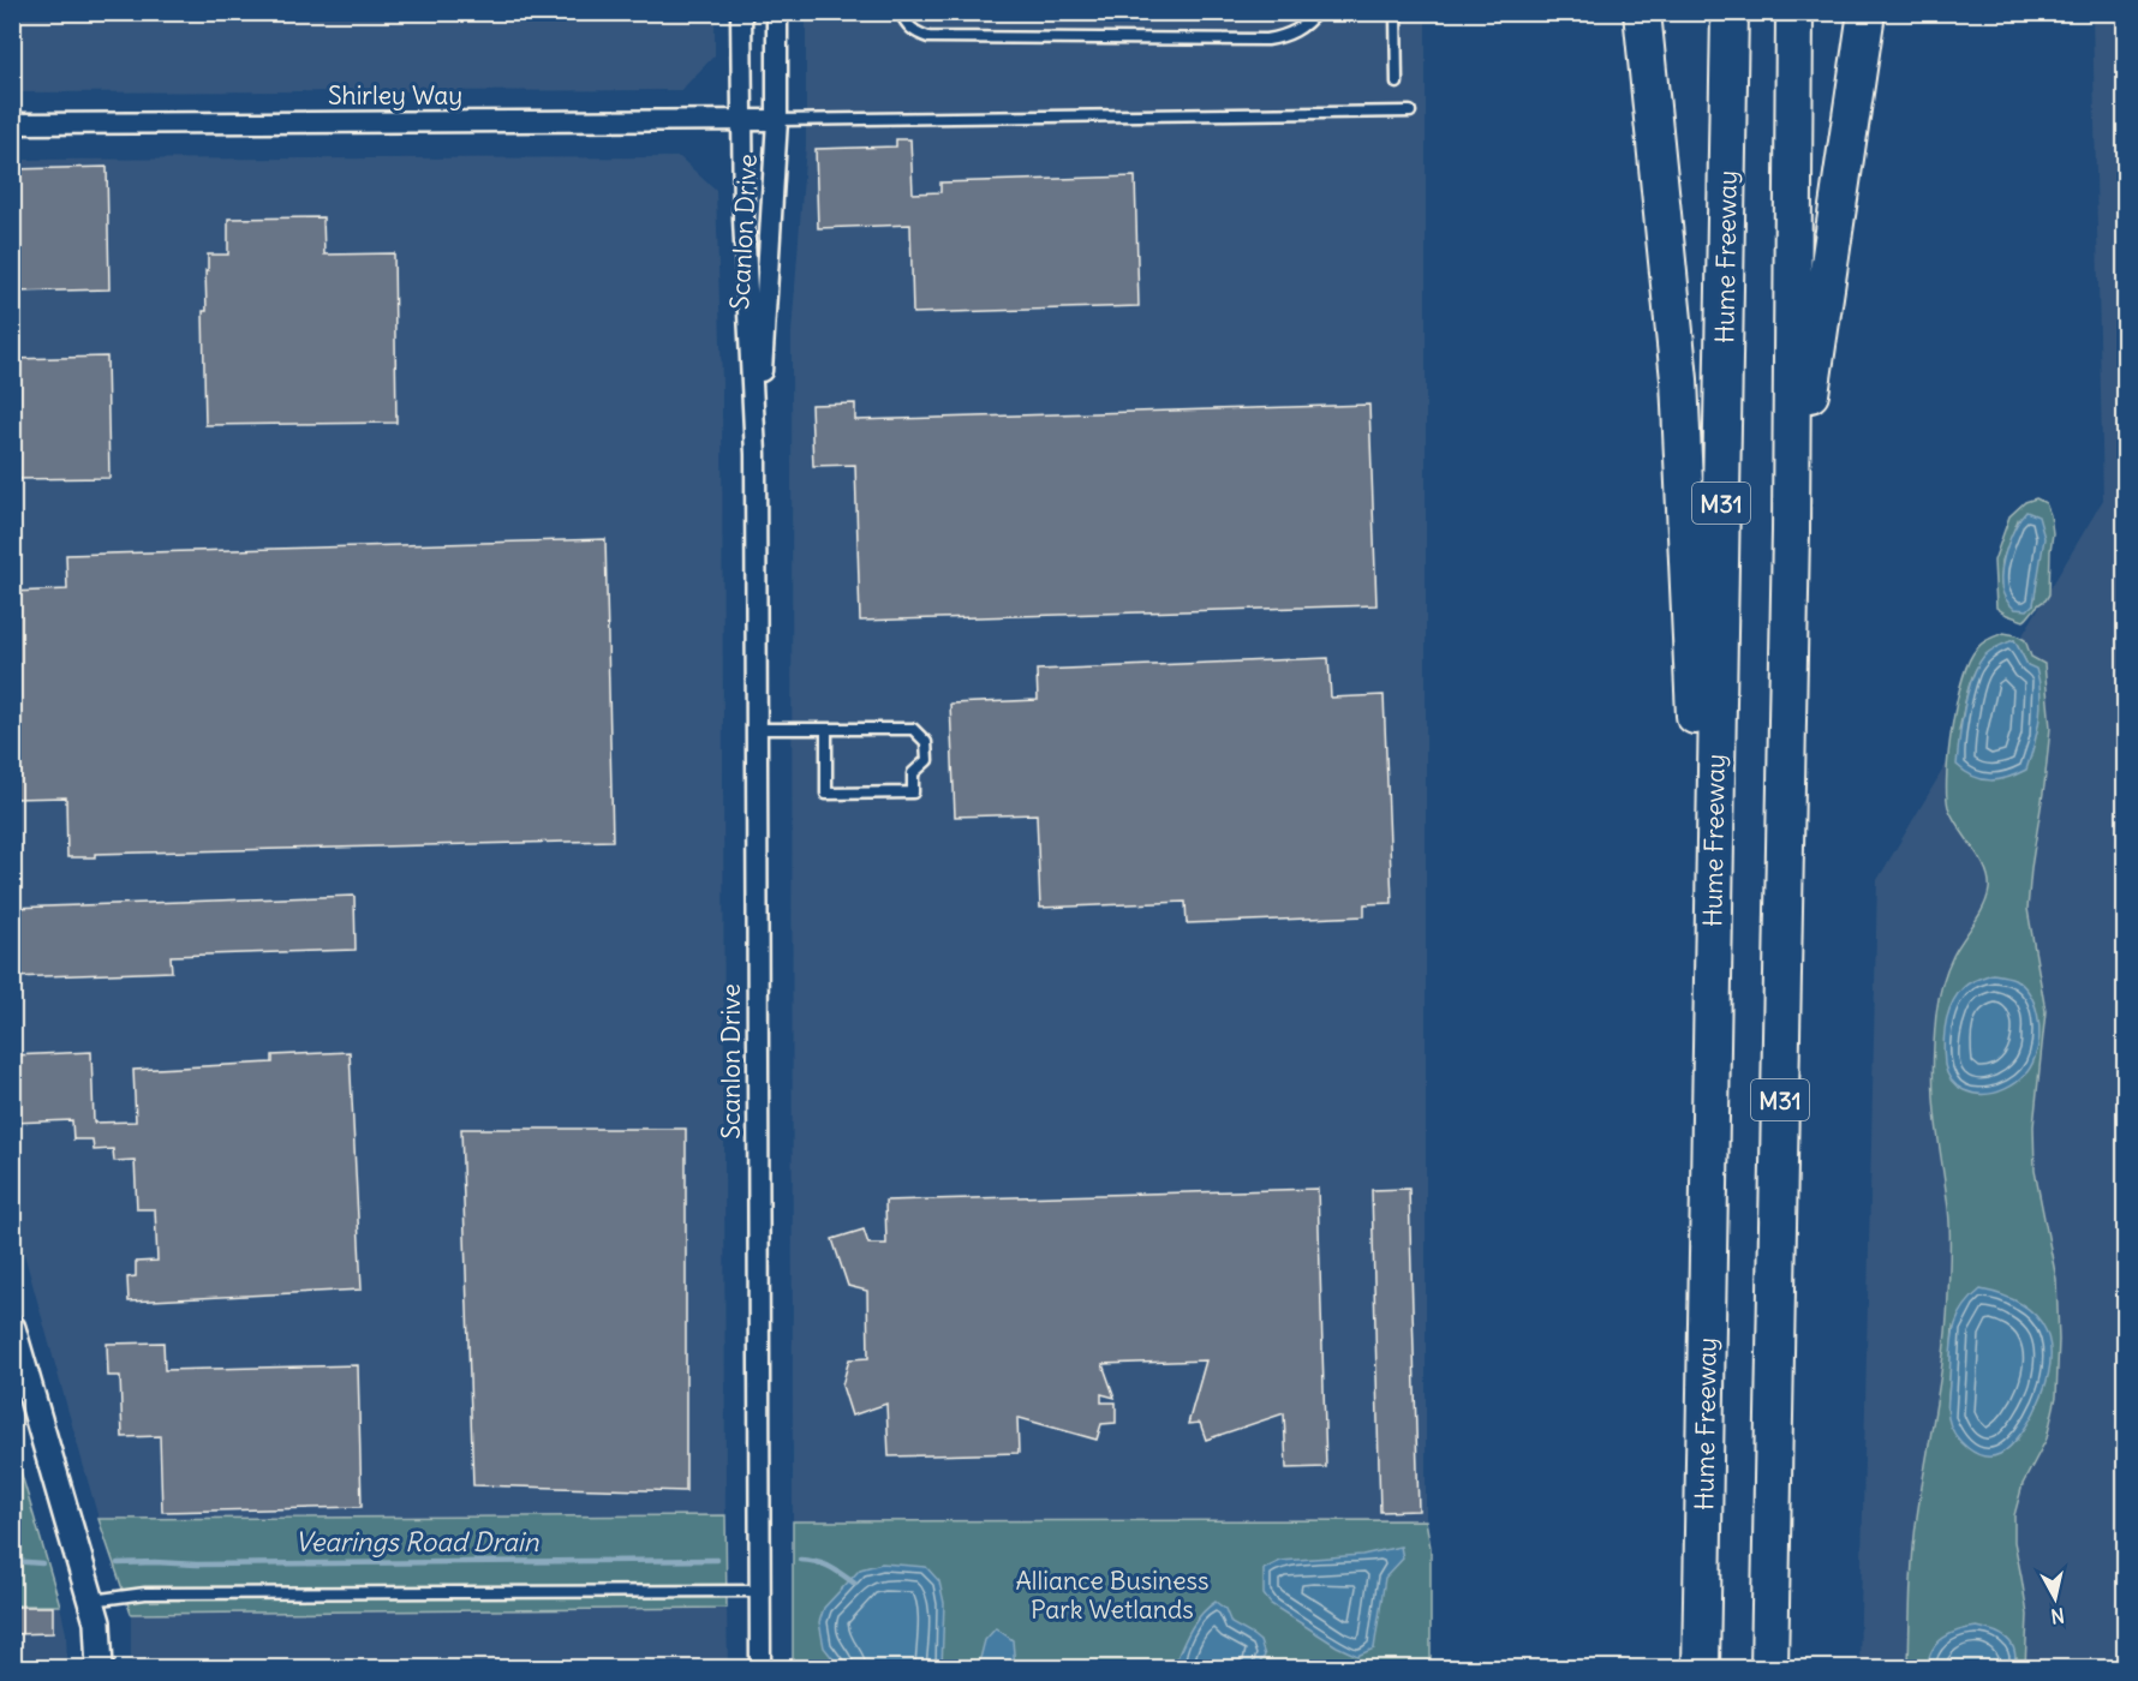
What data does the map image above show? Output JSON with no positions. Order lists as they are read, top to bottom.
{
  "streets": {
    "highway": ["Hume Freeway", "M31"],
    "street": ["Shirley Way", "Scanlon Drive"]
  },
  "crossings": [
    ["Shirley Way", "Scanlon Drive"]
  ],
  "water": ["Vearings Road Drain"],
  "parks": ["Alliance Business Park Wetlands"],
  "north": "bottom"
}
